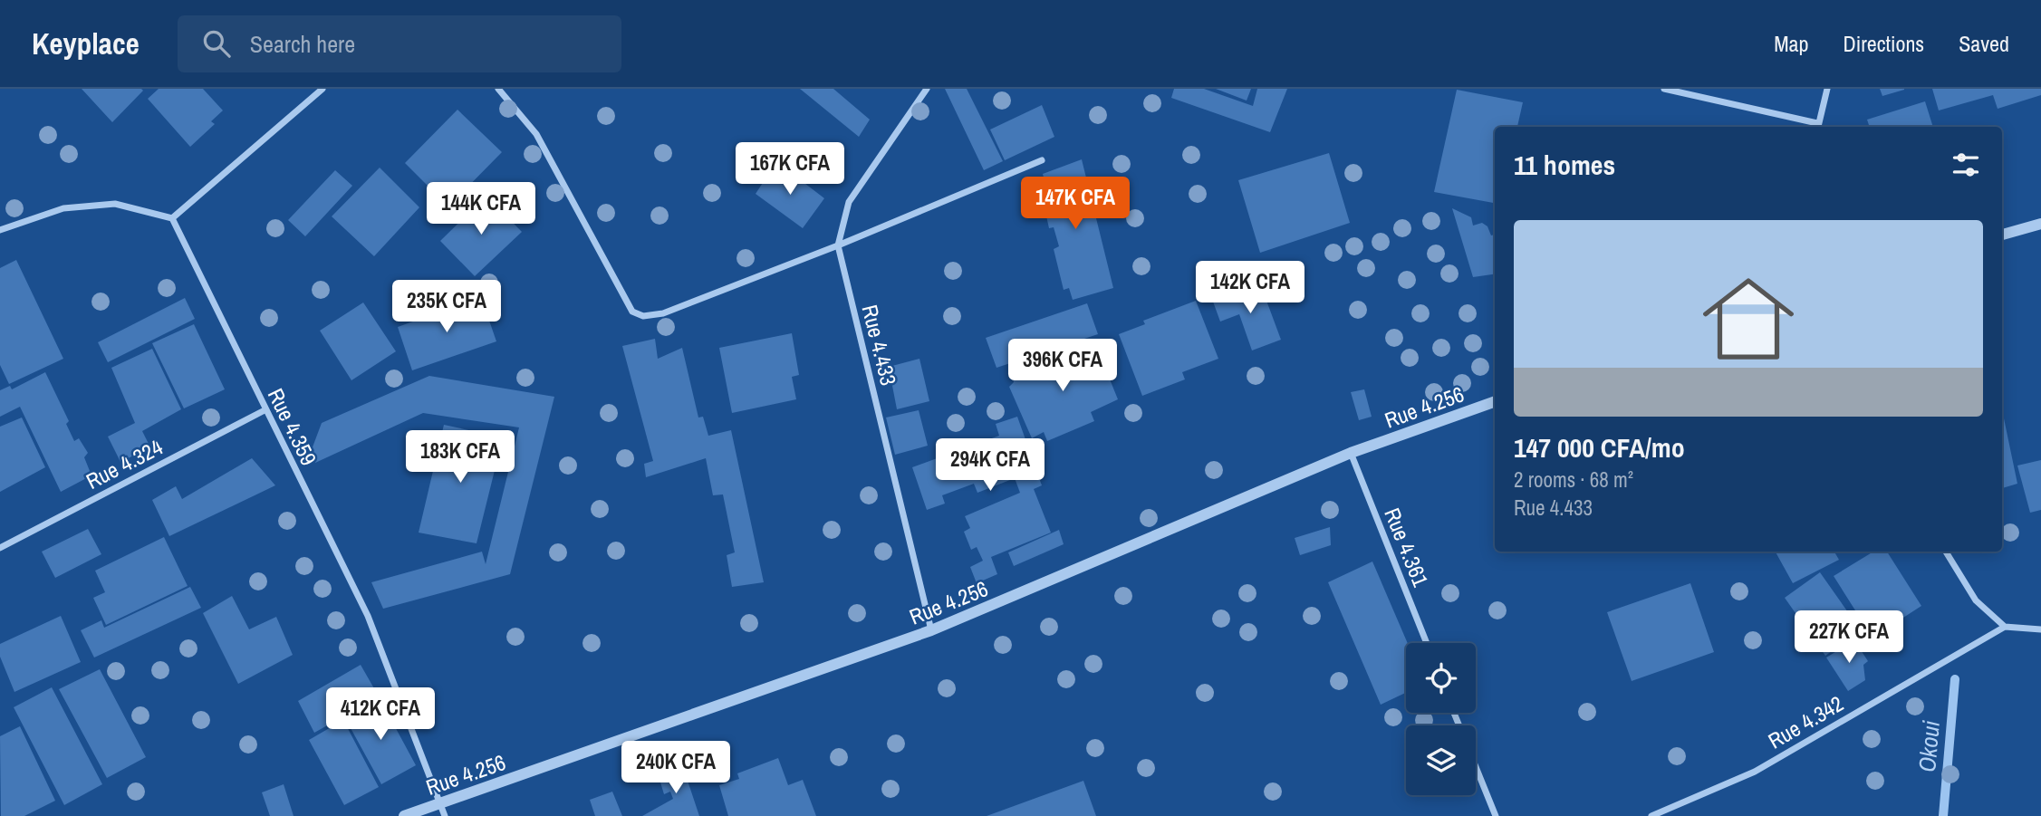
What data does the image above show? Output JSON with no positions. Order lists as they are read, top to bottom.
{
  "streets": {
    "street": [
      "Rue 4.433",
      "Rue 4.256",
      "Rue 4.359",
      "Rue 4.324",
      "Rue 4.361",
      "Rue 4.342"
    ]
  },
  "crossings": [
    ["Rue 4.433", "Rue 4.256"],
    ["Rue 4.256", "Rue 4.359"],
    ["Rue 4.256", "Rue 4.361"],
    ["Rue 4.359", "Rue 4.324"]
  ],
  "water": ["Okoui"],
  "page": {
    "header": "Keyplace",
    "search": "Search here",
    "nav": ["Map", "Directions", "Saved"],
    "heading": "11 homes",
    "price": [
      "167K CFA",
      "147K CFA",
      "144K CFA",
      "142K CFA",
      "235K CFA",
      "396K CFA",
      "183K CFA",
      "294K CFA",
      "227K CFA",
      "412K CFA",
      "240K CFA"
    ],
    "list": [
      {
        "name": "147 000 CFA/mo",
        "note": "2 rooms · 68 m² · Rue 4.433"
      }
    ]
  }
}
